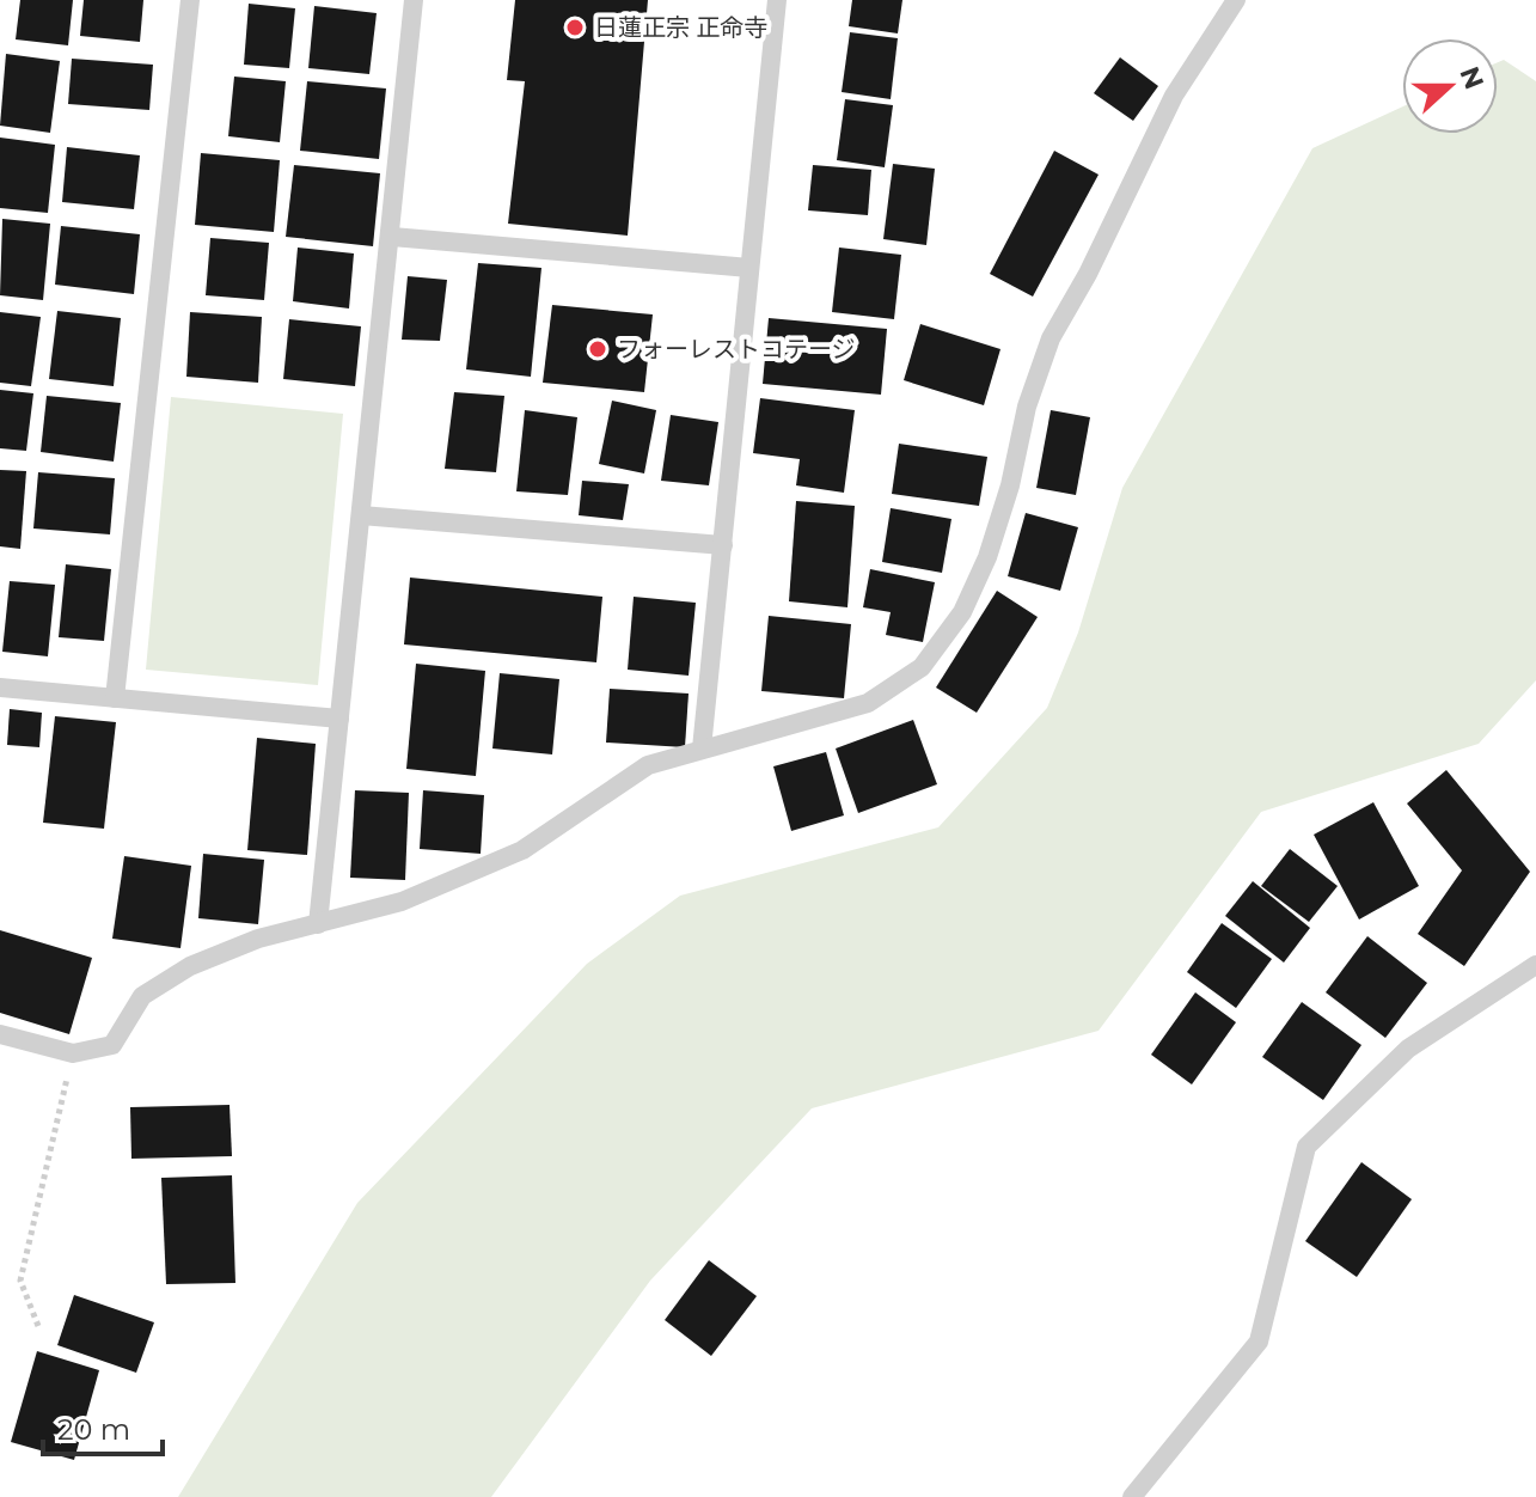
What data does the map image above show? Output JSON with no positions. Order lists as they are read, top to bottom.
{
  "places": ["日蓮正宗 正命寺", "フォーレストコテージ"],
  "scale_bar": "20 m",
  "north": "right"
}
